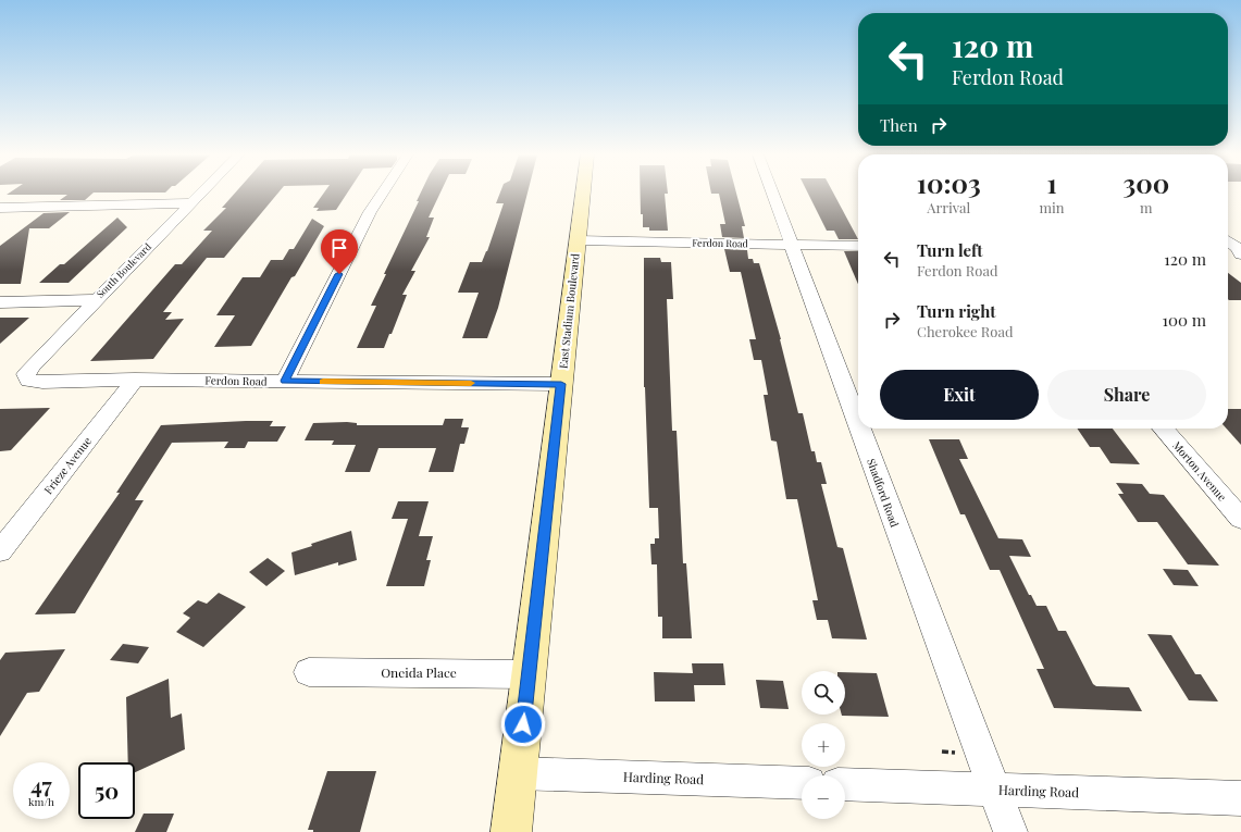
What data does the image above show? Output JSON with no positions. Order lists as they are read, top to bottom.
{
  "streets": {
    "main road": ["East Stadium Boulevard"],
    "street": [
      "Ferdon Road",
      "South Boulevard",
      "Frieze Avenue",
      "Morton Avenue",
      "Shadford Road",
      "Oneida Place",
      "Harding Road"
    ]
  },
  "crossings": [
    ["Ferdon Road", "South Boulevard"],
    ["Ferdon Road", "East Stadium Boulevard"],
    ["Ferdon Road", "Frieze Avenue"],
    ["Ferdon Road", "Shadford Road"],
    ["East Stadium Boulevard", "Oneida Place"],
    ["East Stadium Boulevard", "Harding Road"],
    ["Shadford Road", "Harding Road"]
  ],
  "page": {
    "turn": ["120 m", "Ferdon Road"],
    "then": "Then",
    "eta": [
      "10:03",
      "Arrival",
      "1",
      "min",
      "300",
      "m"
    ],
    "list": [
      {
        "name": "Turn left",
        "note": "Ferdon Road",
        "value": "120 m"
      },
      {
        "name": "Turn right",
        "note": "Cherokee Road",
        "value": "100 m"
      }
    ],
    "buttons": ["Exit", "Share"],
    "map_buttons": ["+", "−"],
    "speed": "47 km/h",
    "limit": "50"
  }
}
